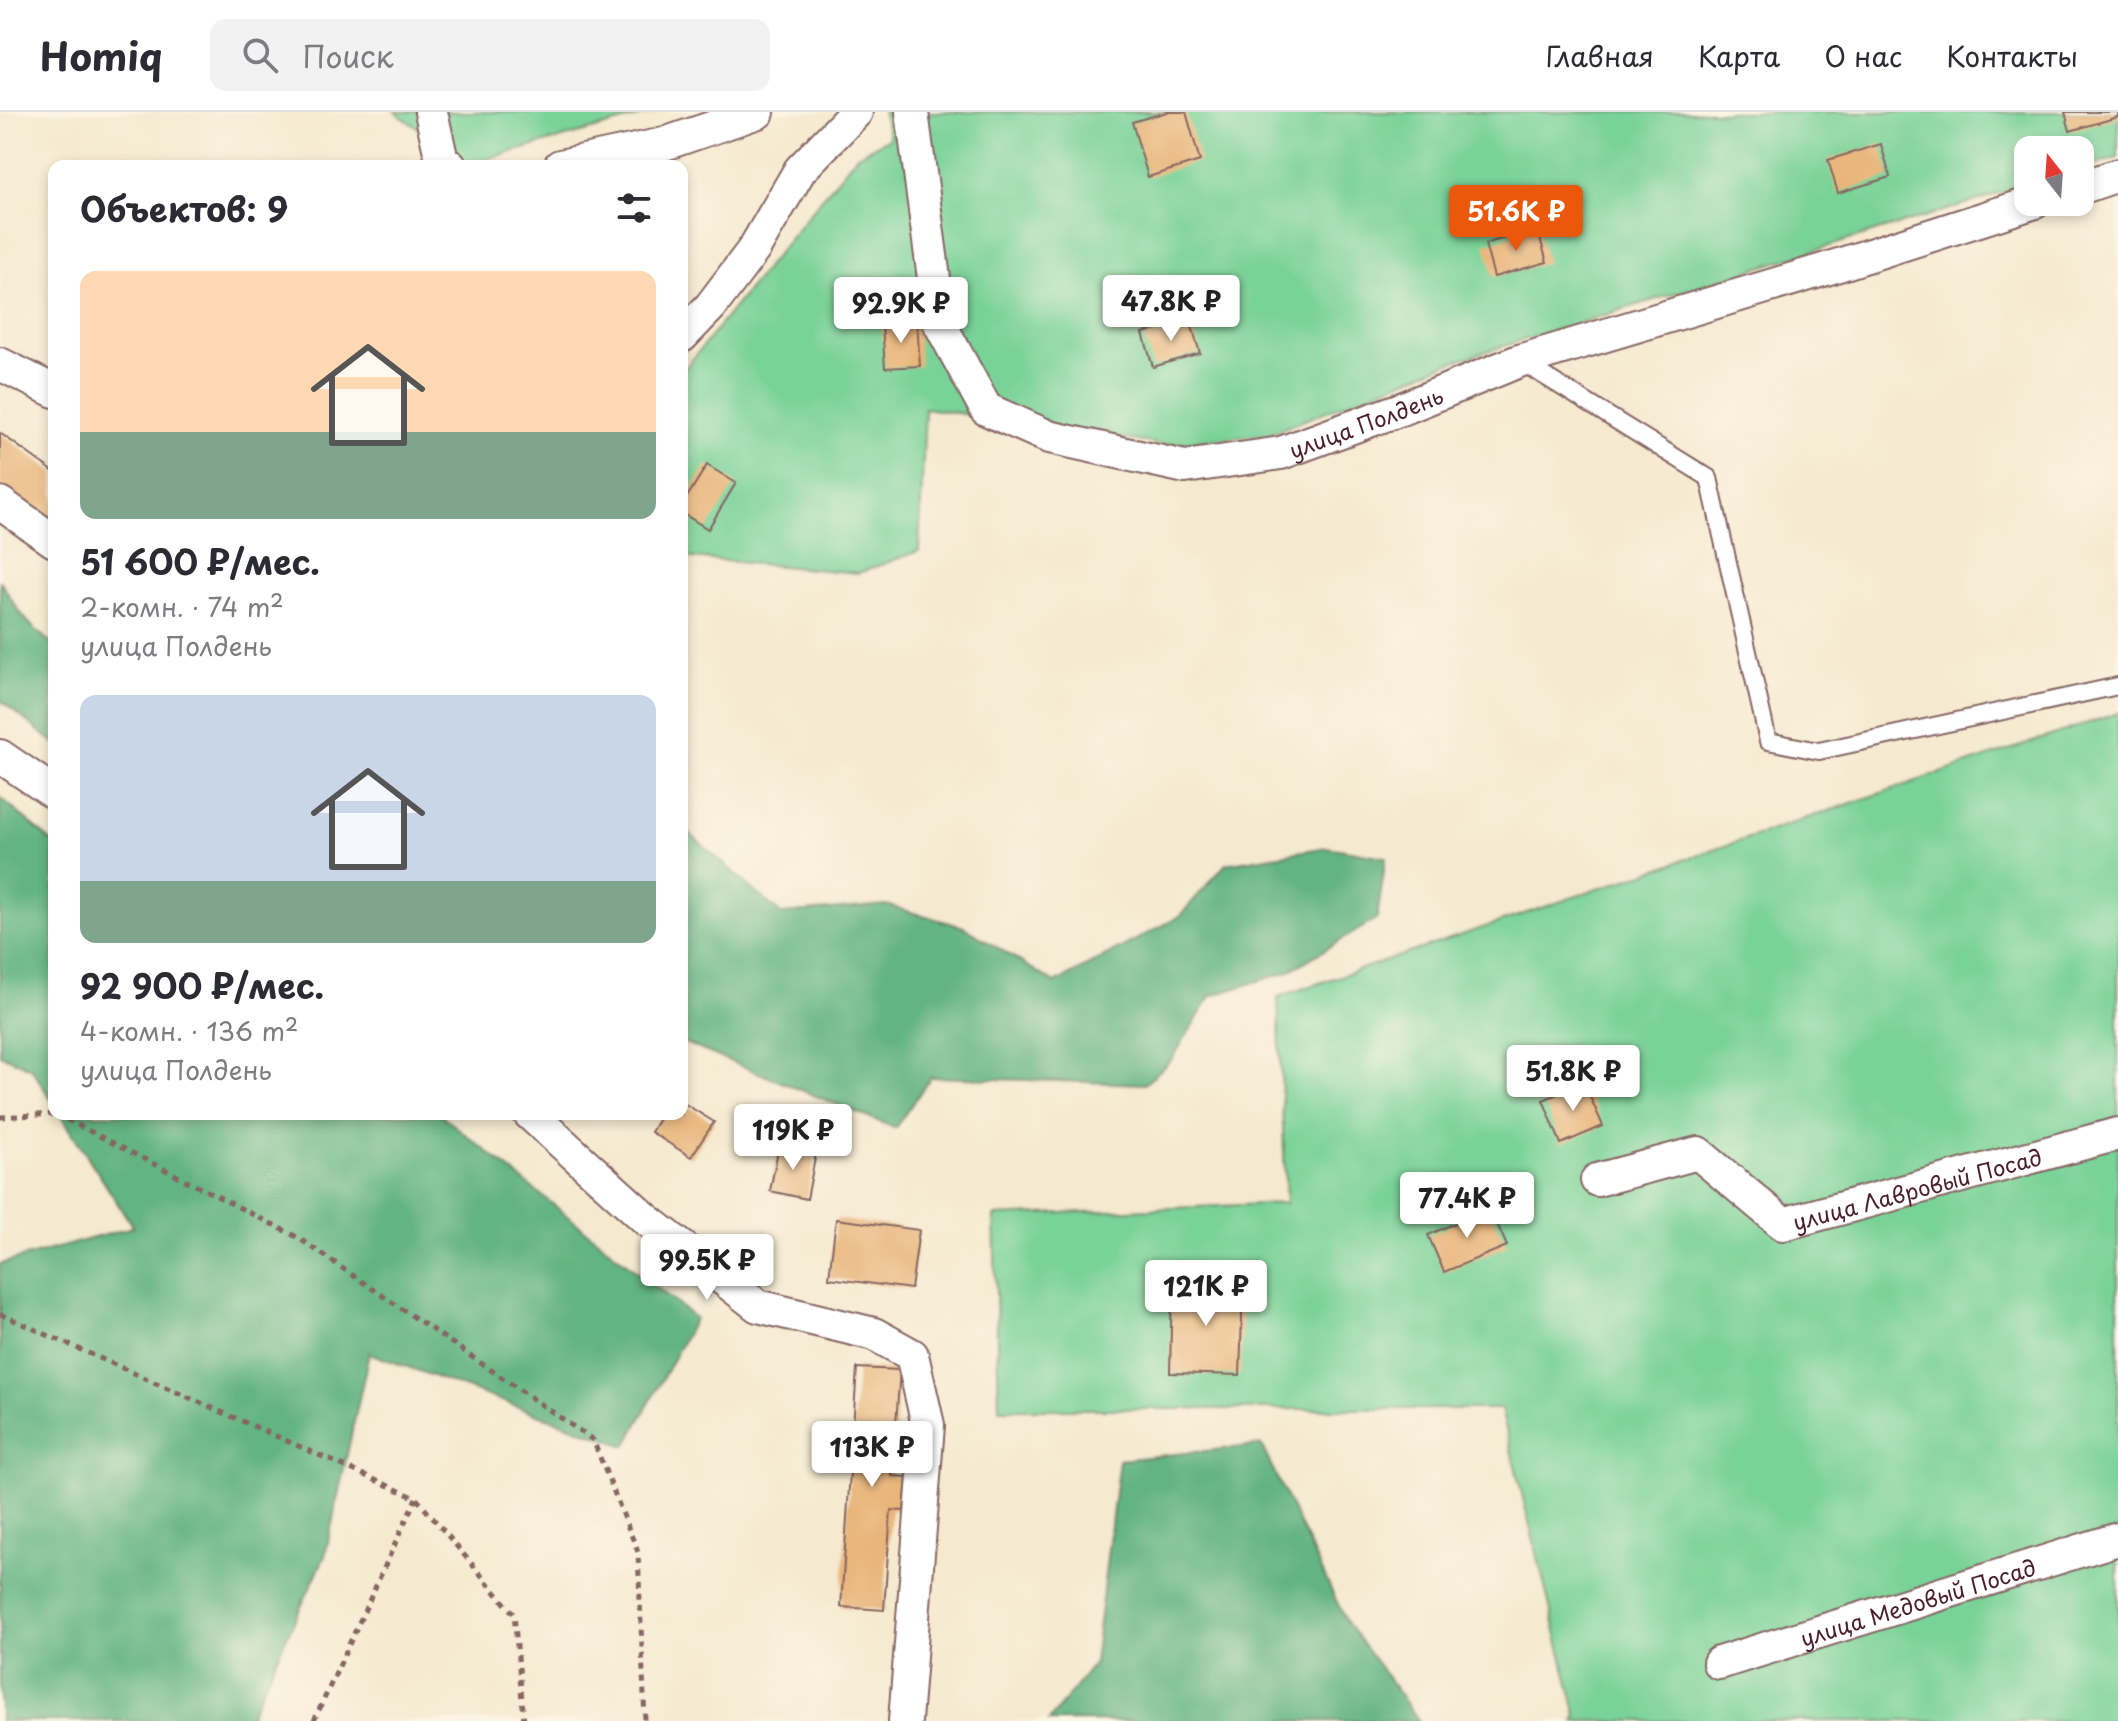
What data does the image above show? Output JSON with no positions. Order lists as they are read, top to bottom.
{
  "streets": {
    "street": ["улица Полдень", "улица Лавровый Посад", "улица Медовый Посад"]
  },
  "north": "top",
  "page": {
    "header": "Homiq",
    "search": "Поиск",
    "nav": [
      "Главная",
      "Карта",
      "О нас",
      "Контакты"
    ],
    "heading": "Объектов: 9",
    "price": [
      "51.6K ₽",
      "47.8K ₽",
      "92.9K ₽",
      "51.8K ₽",
      "119K ₽",
      "77.4K ₽",
      "99.5K ₽",
      "121K ₽",
      "113K ₽"
    ],
    "list": [
      {
        "name": "51 600 ₽/мес.",
        "note": "2-комн. · 74 m² · улица Полдень"
      },
      {
        "name": "92 900 ₽/мес.",
        "note": "4-комн. · 136 m² · улица Полдень"
      }
    ]
  }
}
